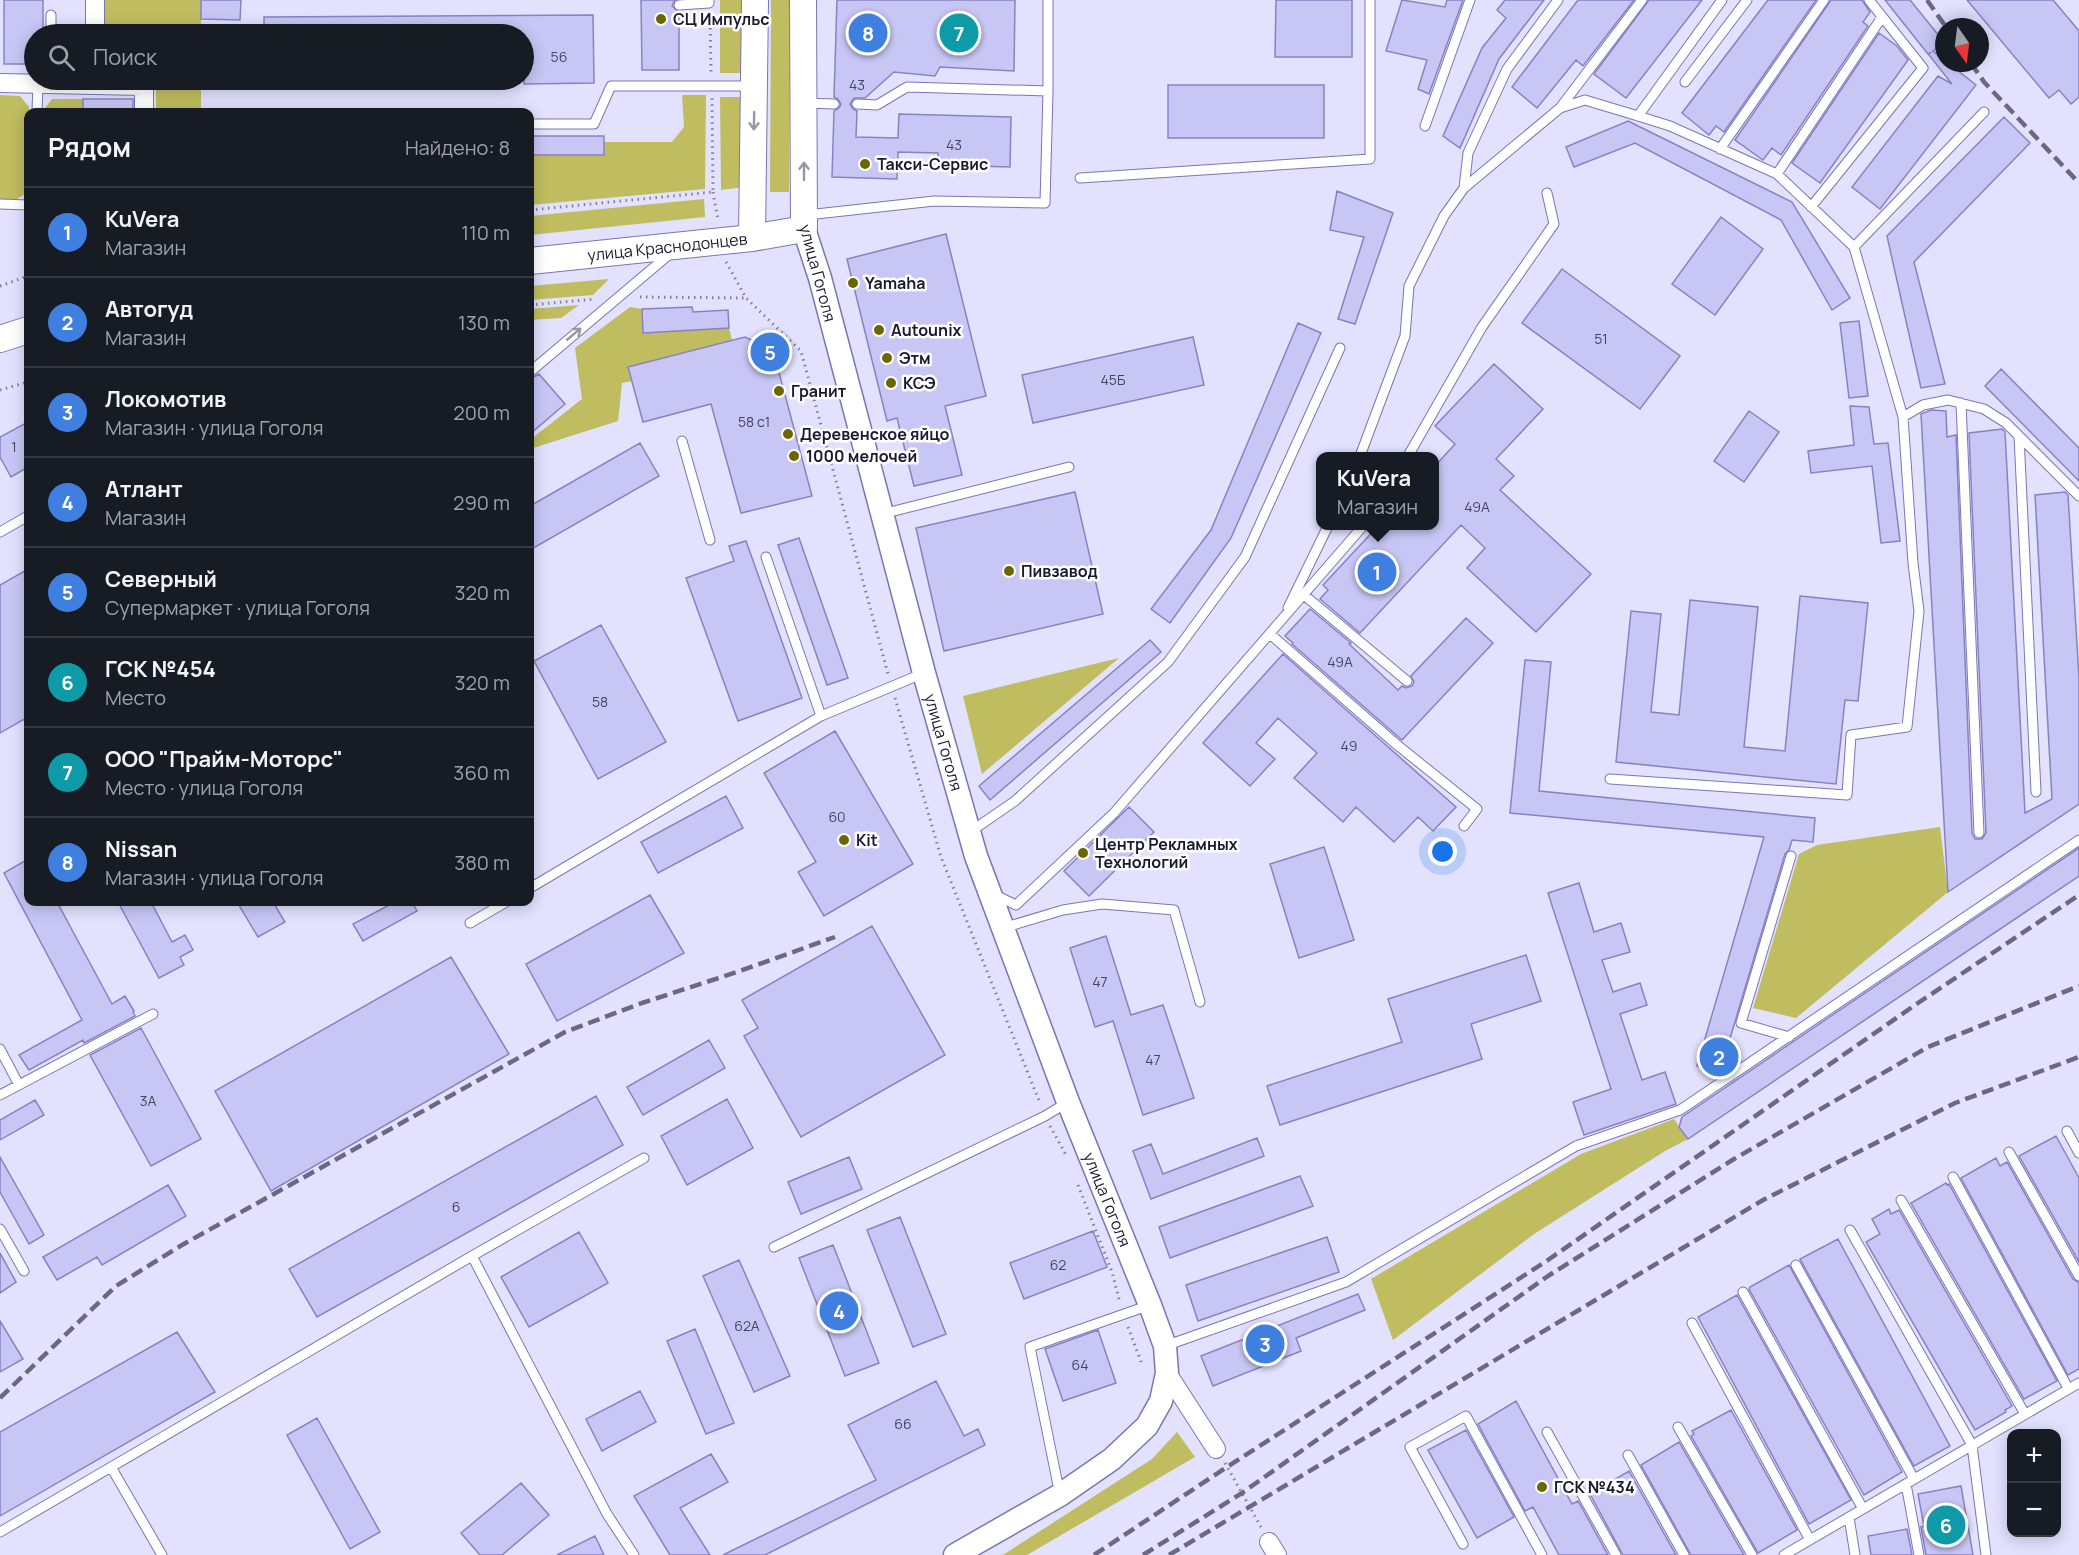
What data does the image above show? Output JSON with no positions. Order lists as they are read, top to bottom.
{
  "streets": {
    "main road": ["улица Краснодонцев", "улица Гоголя"]
  },
  "crossings": [
    ["улица Краснодонцев", "улица Гоголя"]
  ],
  "places": [
    "СЦ Импульс",
    "Такси-Сервис",
    "Yamaha",
    "Autounix",
    "Этм",
    "КСЭ",
    "Гранит",
    "Деревенское яйцо",
    "1000 мелочей",
    "Пивзавод",
    "Kit",
    "Центр Рекламных Технологий",
    "ГСК №434"
  ],
  "house_numbers": [
    "56",
    "43",
    "43",
    "51",
    "45Б",
    "58 с1",
    "1",
    "49А",
    "49А",
    "58",
    "49",
    "60",
    "47",
    "47",
    "3А",
    "6",
    "62",
    "62А",
    "64",
    "66"
  ],
  "north": "bottom",
  "page": {
    "pins": [
      "7",
      "8",
      "5",
      "1",
      "2",
      "4",
      "3",
      "6"
    ],
    "search": "Поиск",
    "heading": ["Рядом", "Найдено: 8"],
    "list": [
      {
        "mark": "1",
        "name": "KuVera",
        "note": "Магазин",
        "value": "110 m"
      },
      {
        "mark": "2",
        "name": "Автогуд",
        "note": "Магазин",
        "value": "130 m"
      },
      {
        "mark": "3",
        "name": "Локомотив",
        "note": "Магазин · улица Гоголя",
        "value": "200 m"
      },
      {
        "mark": "4",
        "name": "Атлант",
        "note": "Магазин",
        "value": "290 m"
      },
      {
        "mark": "5",
        "name": "Северный",
        "note": "Супермаркет · улица Гоголя",
        "value": "320 m"
      },
      {
        "mark": "6",
        "name": "ГСК №454",
        "note": "Место",
        "value": "320 m"
      },
      {
        "mark": "7",
        "name": "ООО \"Прайм-Моторс\"",
        "note": "Место · улица Гоголя",
        "value": "360 m"
      },
      {
        "mark": "8",
        "name": "Nissan",
        "note": "Магазин · улица Гоголя",
        "value": "380 m"
      }
    ],
    "popup": ["KuVera", "Магазин"],
    "map_buttons": ["+", "−"]
  }
}
